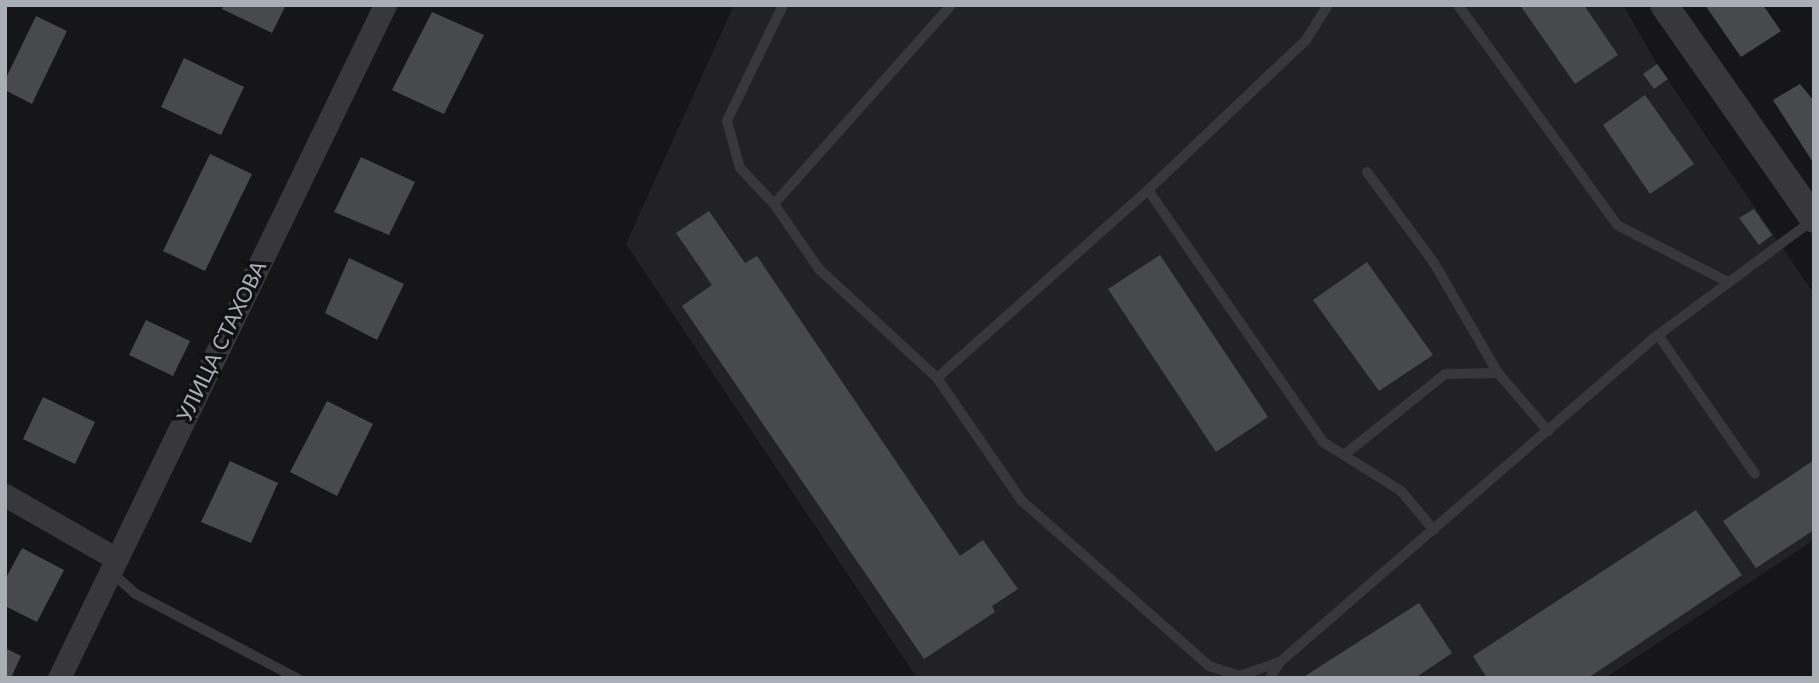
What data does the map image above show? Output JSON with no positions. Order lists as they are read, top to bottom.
{
  "streets": {
    "street": ["УЛИЦА СТАХОВА"]
  }
}
